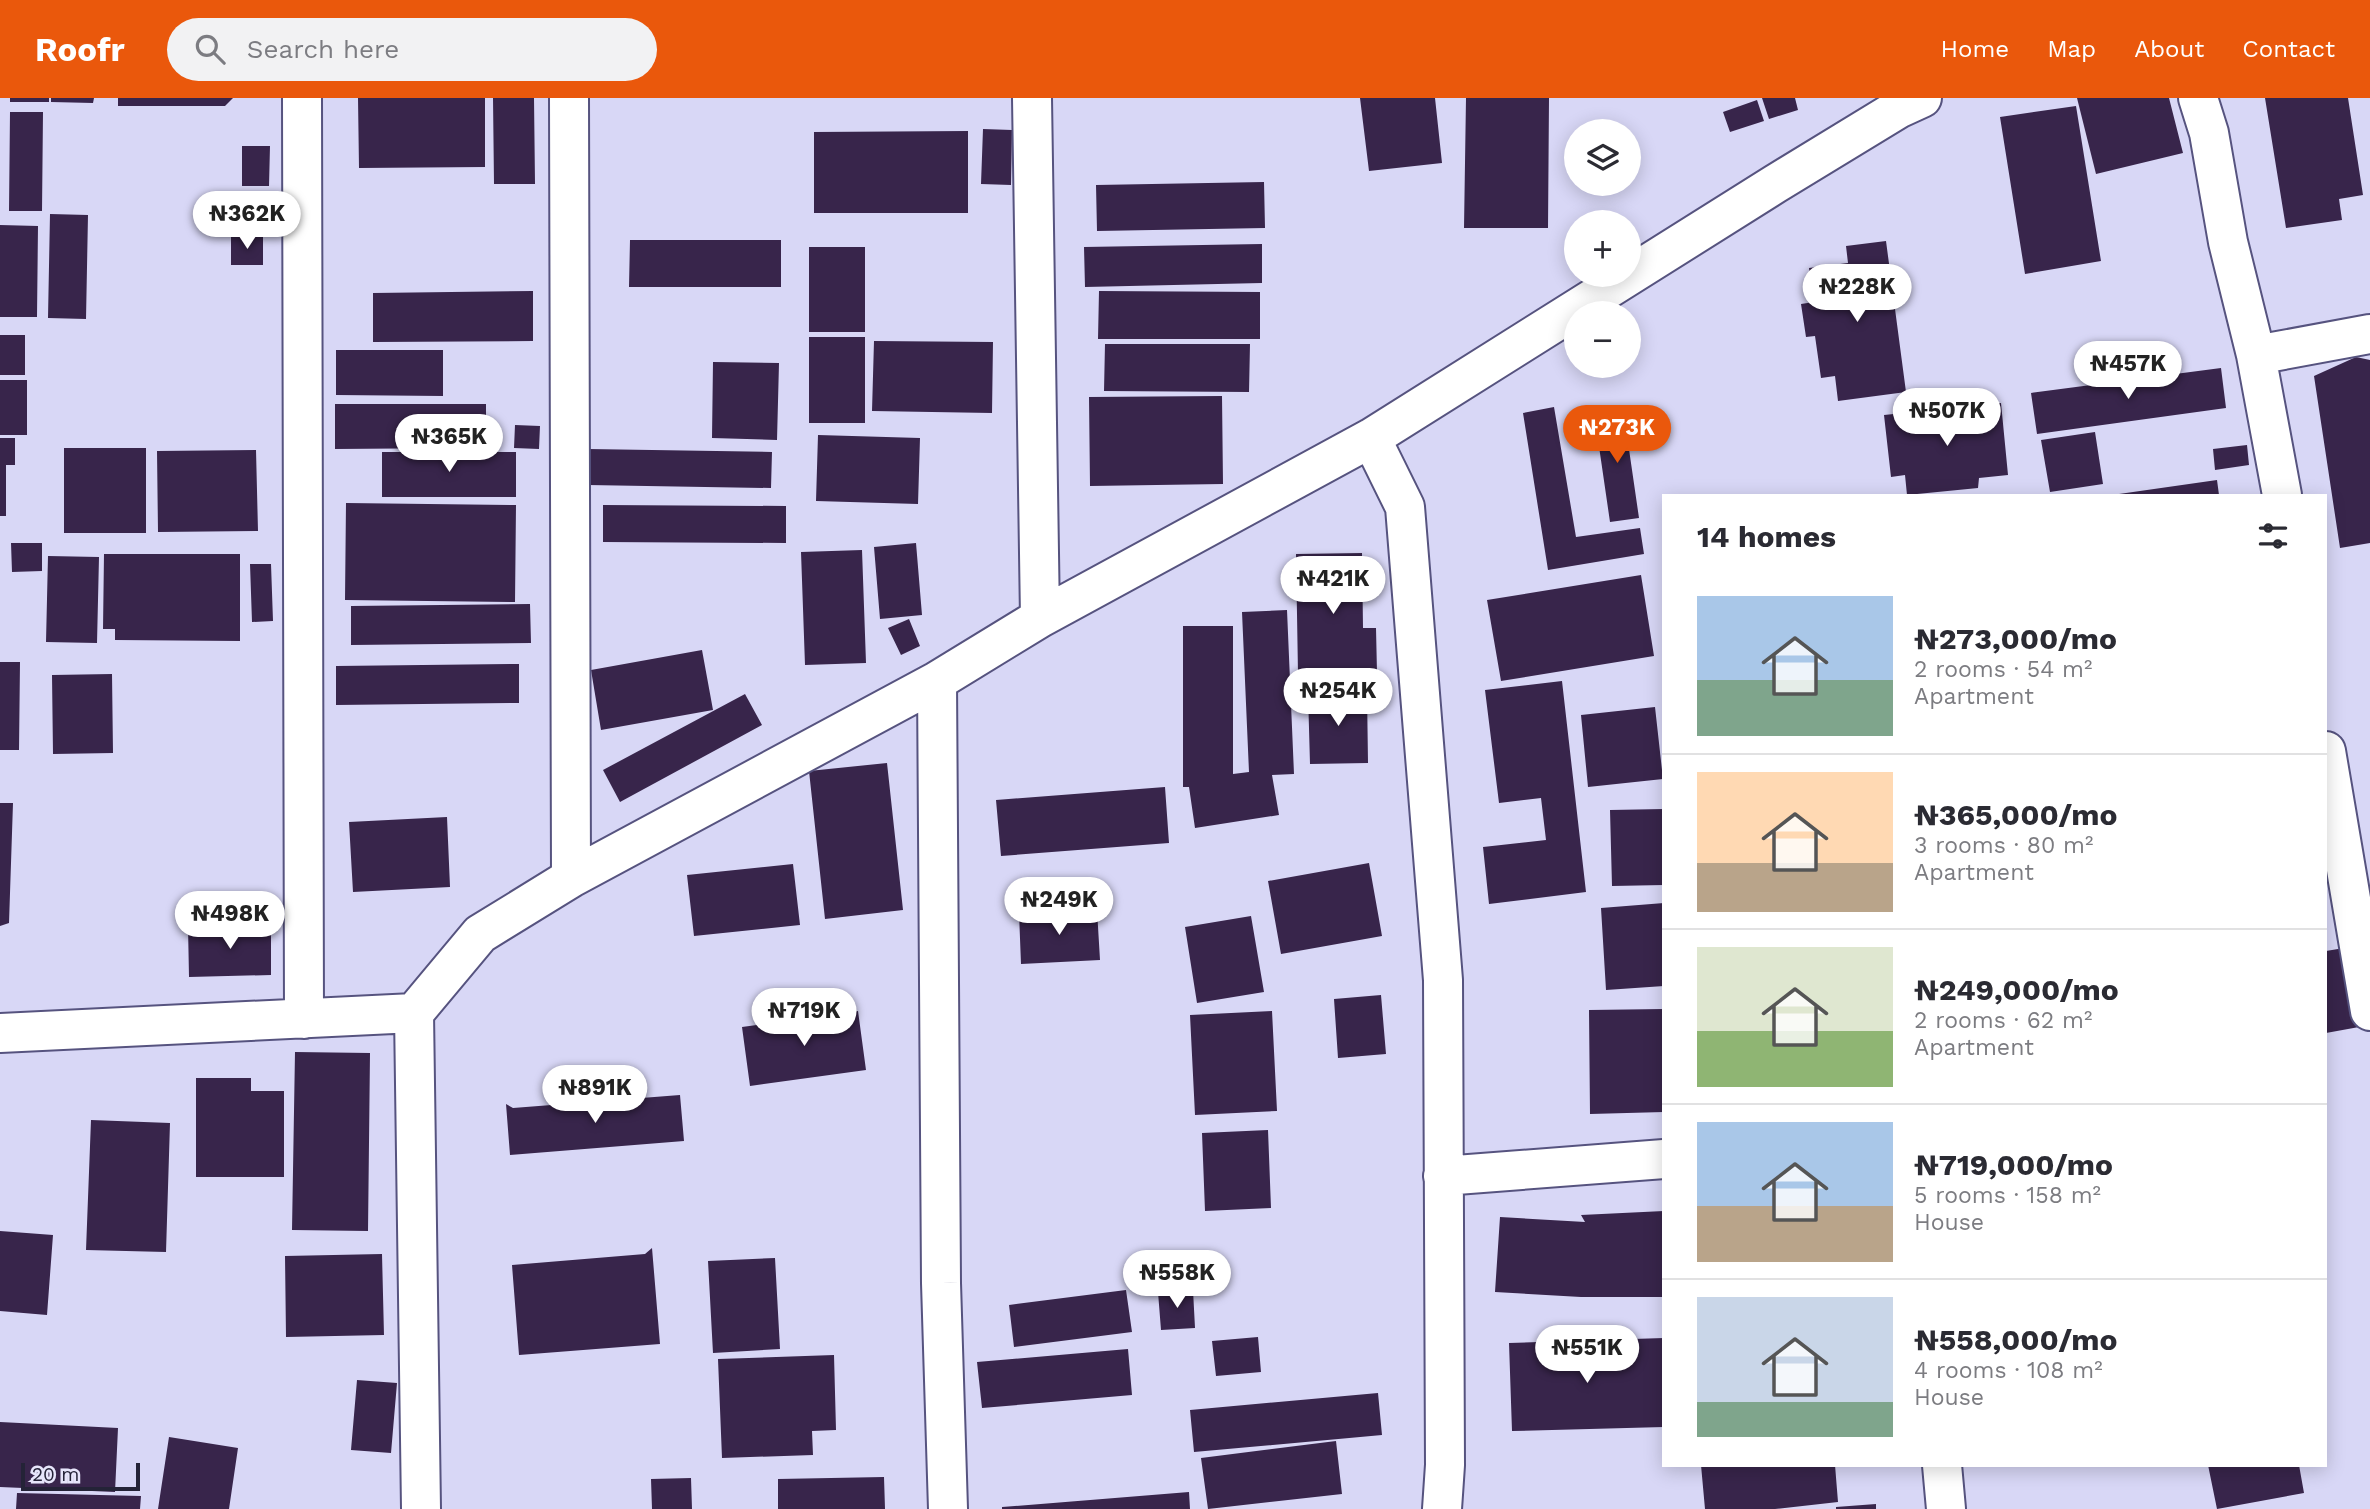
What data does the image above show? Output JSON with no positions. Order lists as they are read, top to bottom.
{
  "scale_bar": "20 m",
  "page": {
    "header": "Roofr",
    "search": "Search here",
    "nav": [
      "Home",
      "Map",
      "About",
      "Contact"
    ],
    "map_buttons": ["+", "−"],
    "price": [
      "₦362K",
      "₦228K",
      "₦457K",
      "₦507K",
      "₦273K",
      "₦365K",
      "₦421K",
      "₦254K",
      "₦249K",
      "₦498K",
      "₦719K",
      "₦891K",
      "₦558K",
      "₦551K"
    ],
    "heading": "14 homes",
    "list": [
      {
        "name": "₦273,000/mo",
        "note": "2 rooms · 54 m² · Apartment"
      },
      {
        "name": "₦365,000/mo",
        "note": "3 rooms · 80 m² · Apartment"
      },
      {
        "name": "₦249,000/mo",
        "note": "2 rooms · 62 m² · Apartment"
      },
      {
        "name": "₦719,000/mo",
        "note": "5 rooms · 158 m² · House"
      },
      {
        "name": "₦558,000/mo",
        "note": "4 rooms · 108 m² · House"
      }
    ],
    "scale": "20 m"
  }
}
